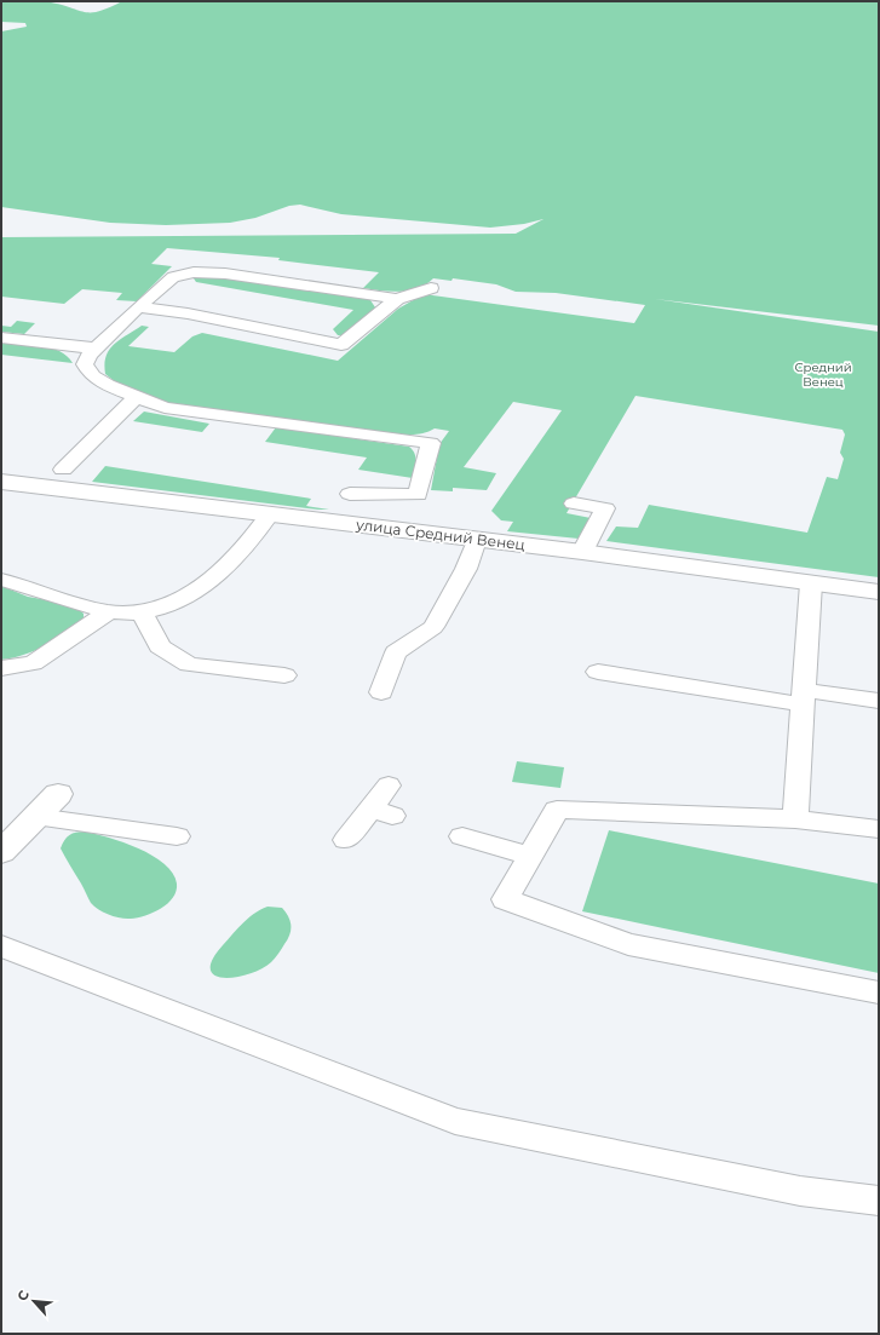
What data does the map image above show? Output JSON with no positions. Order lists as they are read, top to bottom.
{
  "streets": {
    "street": ["улица Средний Венец"]
  },
  "parks": ["Средний Венец"],
  "north": "top left"
}
